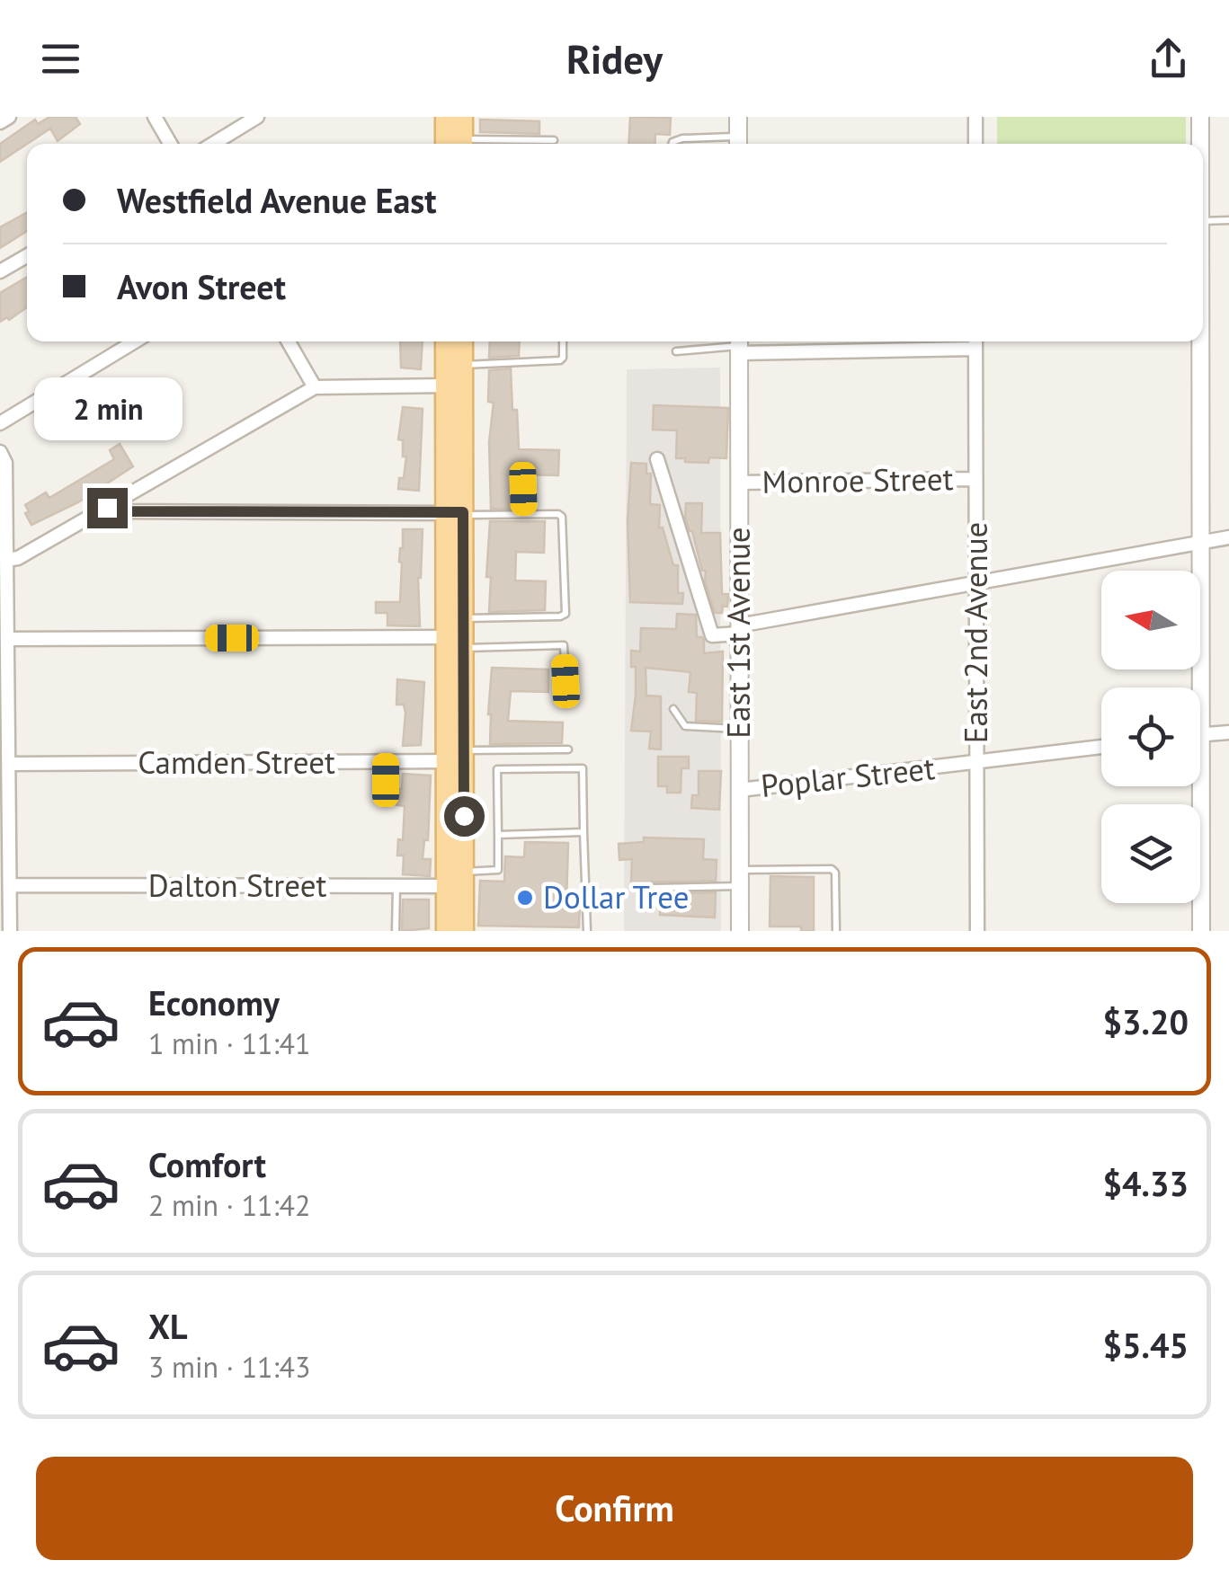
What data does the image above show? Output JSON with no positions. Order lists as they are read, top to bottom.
{
  "streets": {
    "street": [
      "Monroe Street",
      "East 1st Avenue",
      "East 2nd Avenue",
      "Camden Street",
      "Poplar Street",
      "Dalton Street"
    ]
  },
  "crossings": [
    ["Monroe Street", "East 1st Avenue"],
    ["Monroe Street", "East 2nd Avenue"],
    ["East 1st Avenue", "Poplar Street"],
    ["East 2nd Avenue", "Poplar Street"]
  ],
  "places": ["Dollar Tree"],
  "north": "left",
  "page": {
    "header": "Ridey",
    "banner": ["Westfield Avenue East", "Avon Street"],
    "bubble": "2 min",
    "list": [
      {
        "name": "Economy",
        "note": "1 min · 11:41",
        "value": "$3.20"
      },
      {
        "name": "Comfort",
        "note": "2 min · 11:42",
        "value": "$4.33"
      },
      {
        "name": "XL",
        "note": "3 min · 11:43",
        "value": "$5.45"
      }
    ],
    "buttons": "Confirm"
  }
}
